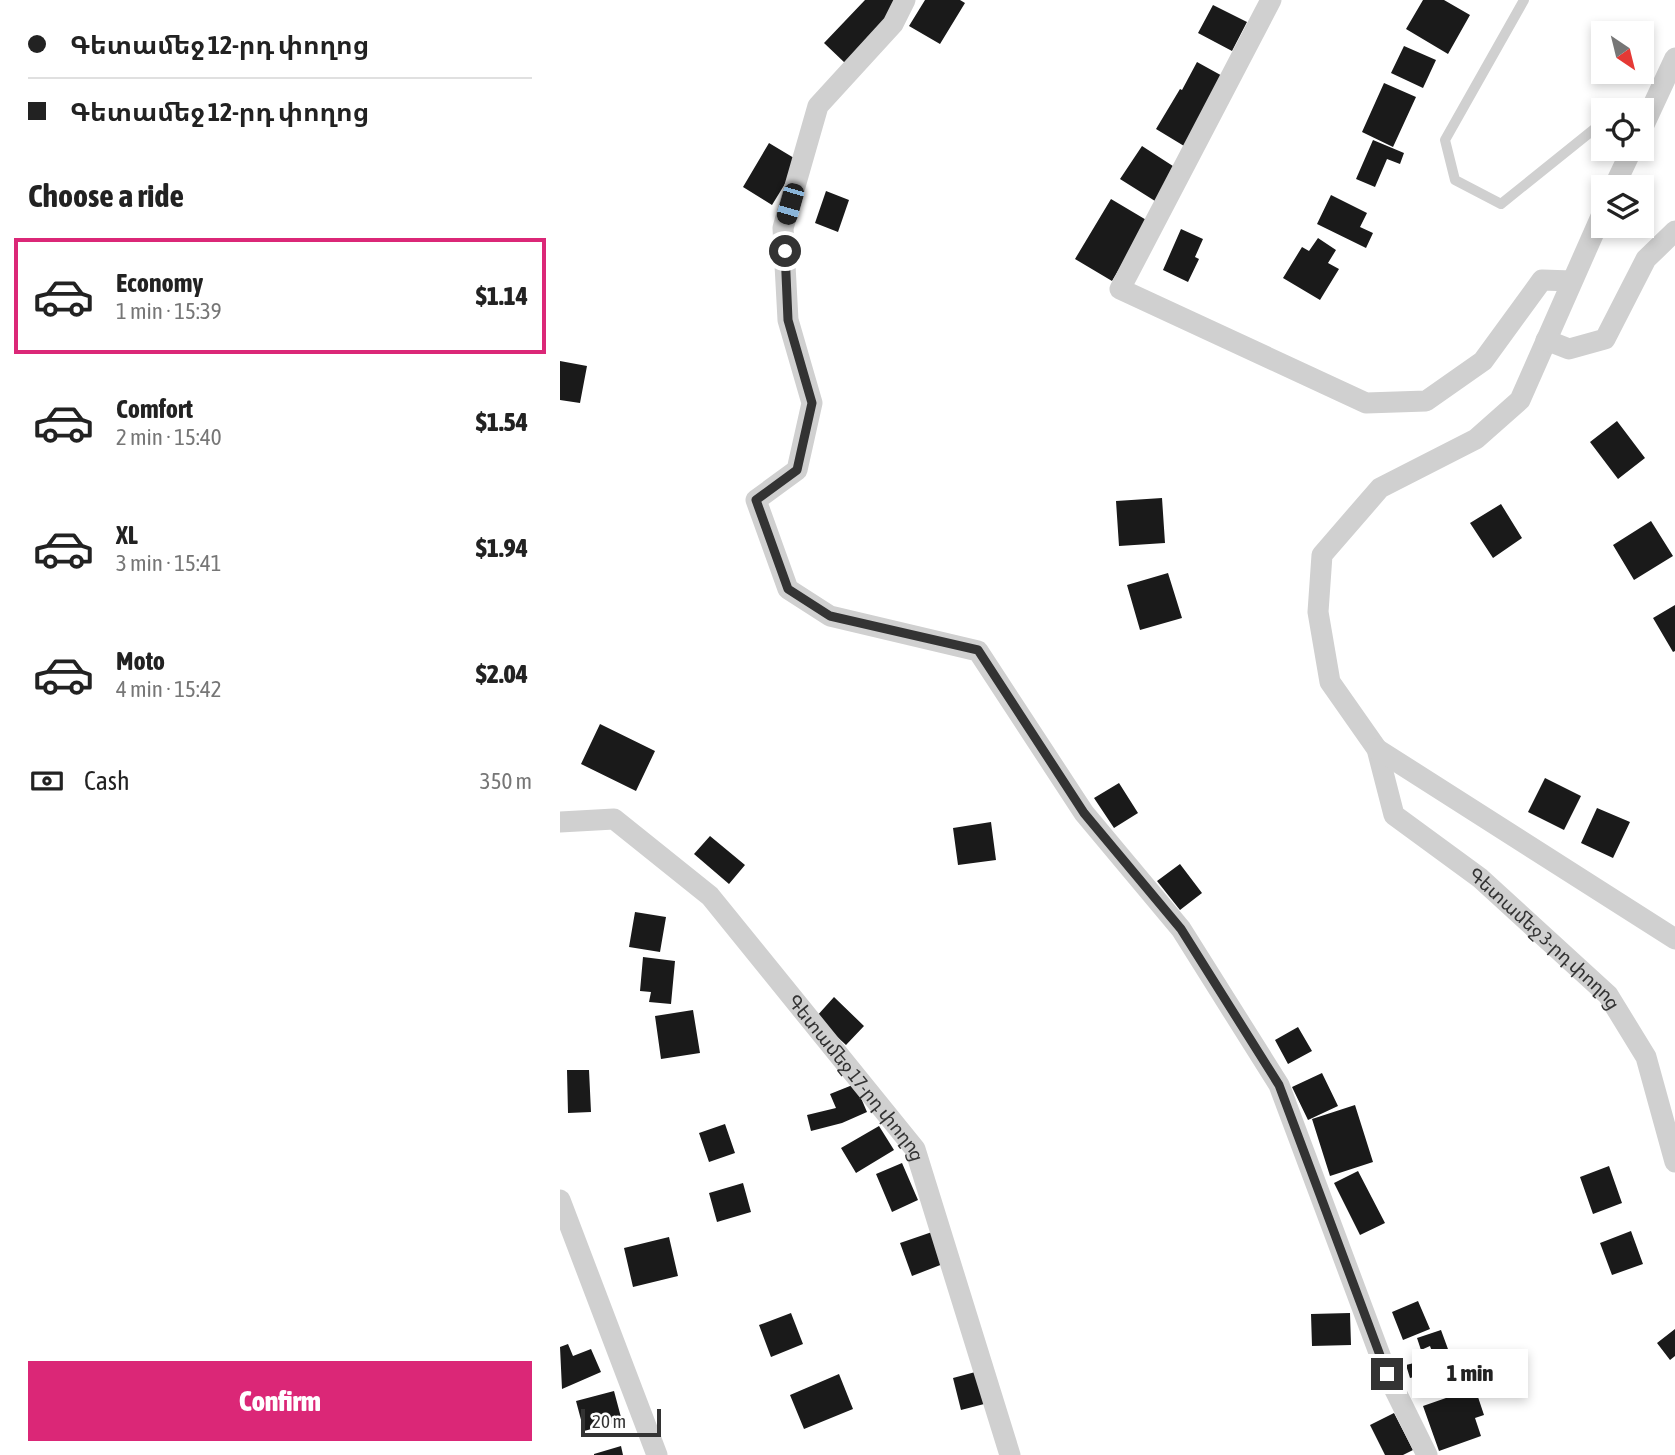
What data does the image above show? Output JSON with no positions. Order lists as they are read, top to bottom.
{
  "streets": {
    "street": ["Գետամեջ 3-րդ փողոց", "Գետամեջ 17-րդ փողոց"]
  },
  "scale_bar": "20 m",
  "north": "bottom right",
  "page": {
    "banner": ["Գետամեջ 12-րդ փողոց", "Գետամեջ 12-րդ փողոց"],
    "heading": "Choose a ride",
    "list": [
      {
        "name": "Economy",
        "note": "1 min · 15:39",
        "value": "$1.14"
      },
      {
        "name": "Comfort",
        "note": "2 min · 15:40",
        "value": "$1.54"
      },
      {
        "name": "XL",
        "note": "3 min · 15:41",
        "value": "$1.94"
      },
      {
        "name": "Moto",
        "note": "4 min · 15:42",
        "value": "$2.04"
      }
    ],
    "pay": ["Cash", "350 m"],
    "buttons": "Confirm",
    "bubble": "1 min",
    "scale": "20 m"
  }
}
